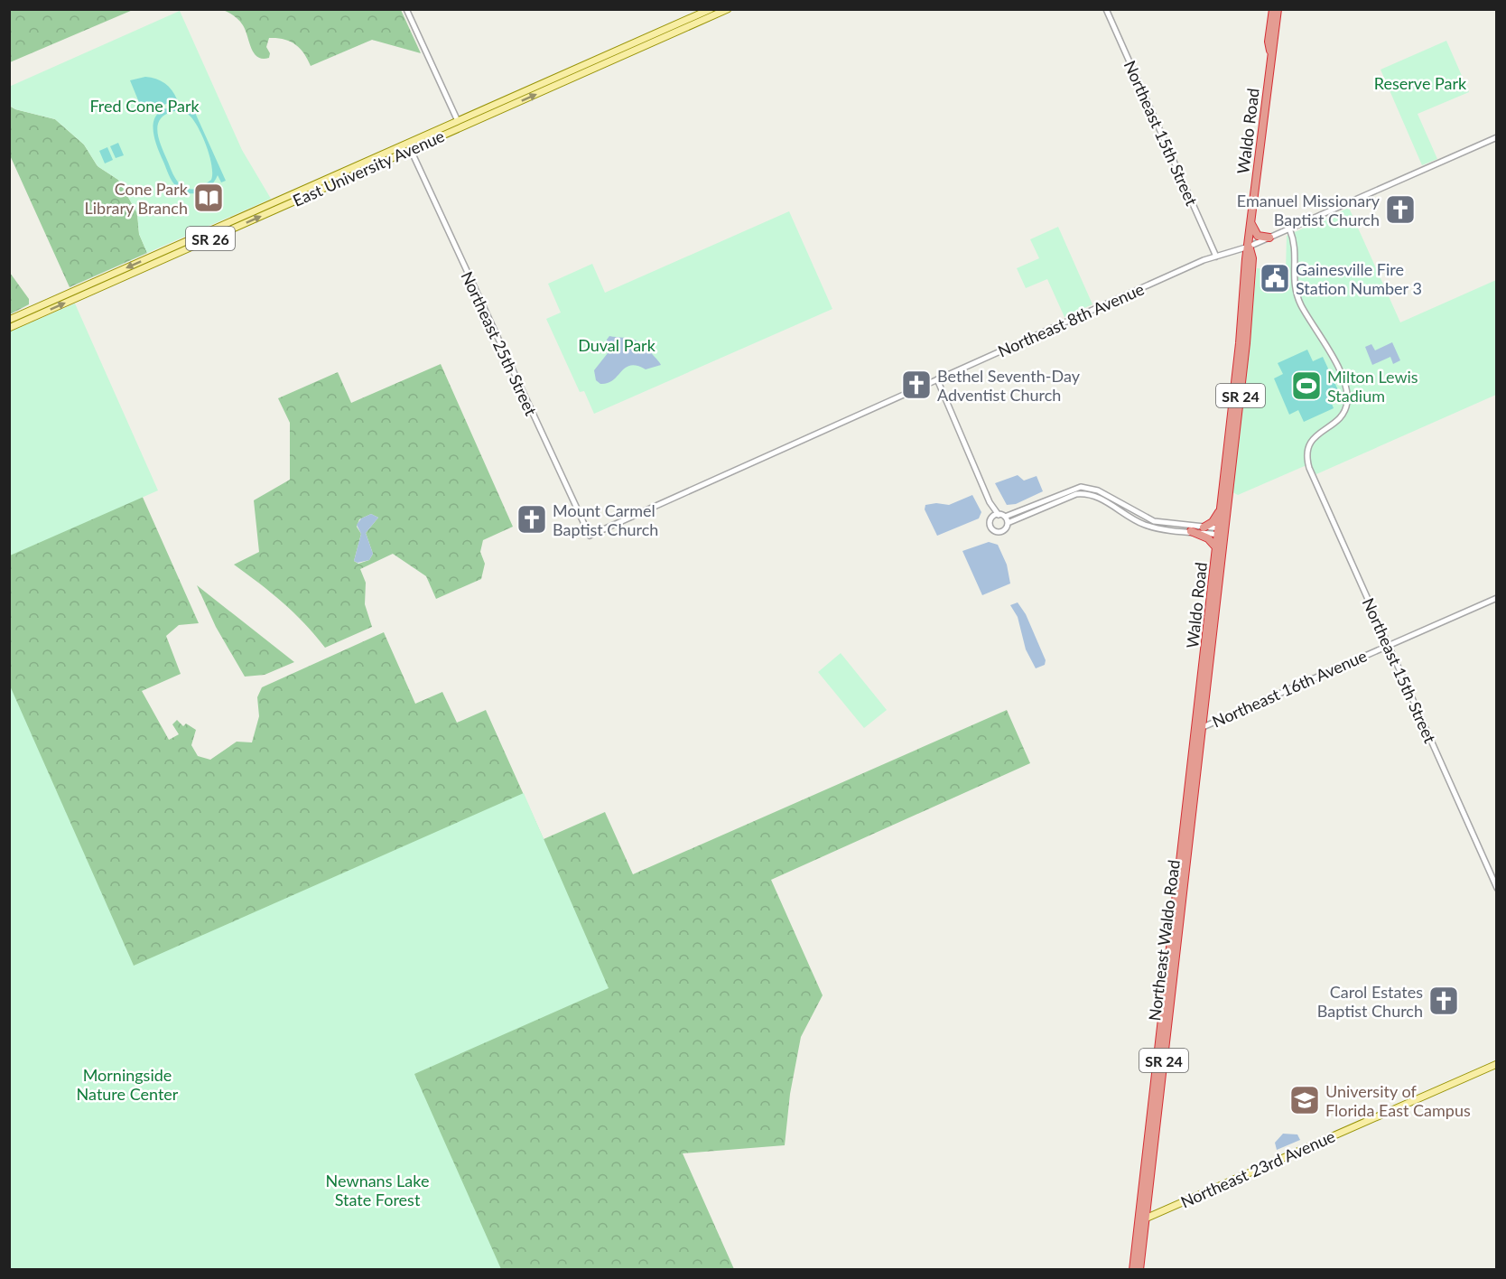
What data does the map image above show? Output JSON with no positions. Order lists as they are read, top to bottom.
{
  "streets": {
    "highway": ["Waldo Road", "SR 24", "Northeast Waldo Road"],
    "main road": ["East University Avenue", "SR 26", "Northeast 23rd Avenue"],
    "street": [
      "Northeast 15th Street",
      "Northeast 8th Avenue",
      "Northeast 25th Street",
      "Northeast 16th Avenue"
    ]
  },
  "crossings": [
    ["Waldo Road", "Northeast 8th Avenue"],
    ["Waldo Road", "Northeast 16th Avenue"],
    ["Waldo Road", "Northeast Waldo Road"],
    ["Northeast 15th Street", "Northeast 8th Avenue"],
    ["Northeast 15th Street", "Northeast 16th Avenue"],
    ["East University Avenue", "Northeast 25th Street"],
    ["Northeast 8th Avenue", "Northeast 25th Street"],
    ["SR 24", "Northeast Waldo Road"],
    ["SR 24", "Northeast 23rd Avenue"],
    ["Northeast Waldo Road", "Northeast 23rd Avenue"]
  ],
  "parks": [
    "Reserve Park",
    "Fred Cone Park",
    "Duval Park",
    "Morningside Nature Center",
    "Newnans Lake State Forest"
  ],
  "places": {
    "library": ["Cone Park Library Branch"],
    "church": [
      "Emanuel Missionary Baptist Church",
      "Bethel Seventh-Day Adventist Church",
      "Mount Carmel Baptist Church",
      "Carol Estates Baptist Church"
    ],
    "public building": ["Gainesville Fire Station Number 3"],
    "sports": ["Milton Lewis Stadium"],
    "school or university": ["University of Florida East Campus"]
  }
}
